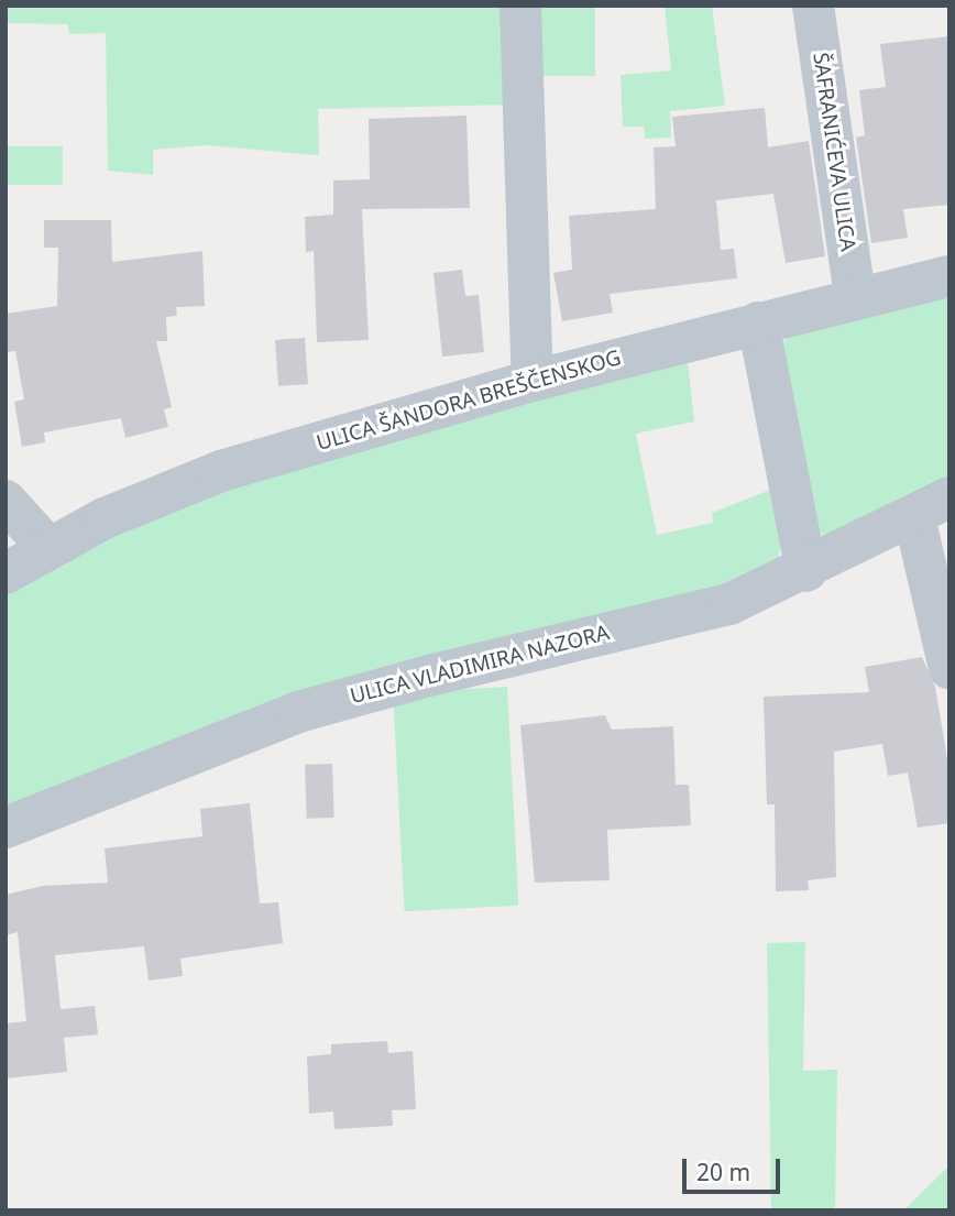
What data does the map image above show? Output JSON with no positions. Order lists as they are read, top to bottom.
{
  "streets": {
    "street": ["ŠAFRANIĆEVA ULICA", "ULICA ŠANDORA BREŠČENSKOG", "ULICA VLADIMIRA NAZORA"]
  },
  "crossings": [
    ["ŠAFRANIĆEVA ULICA", "ULICA ŠANDORA BREŠČENSKOG"]
  ],
  "scale_bar": "20 m"
}
